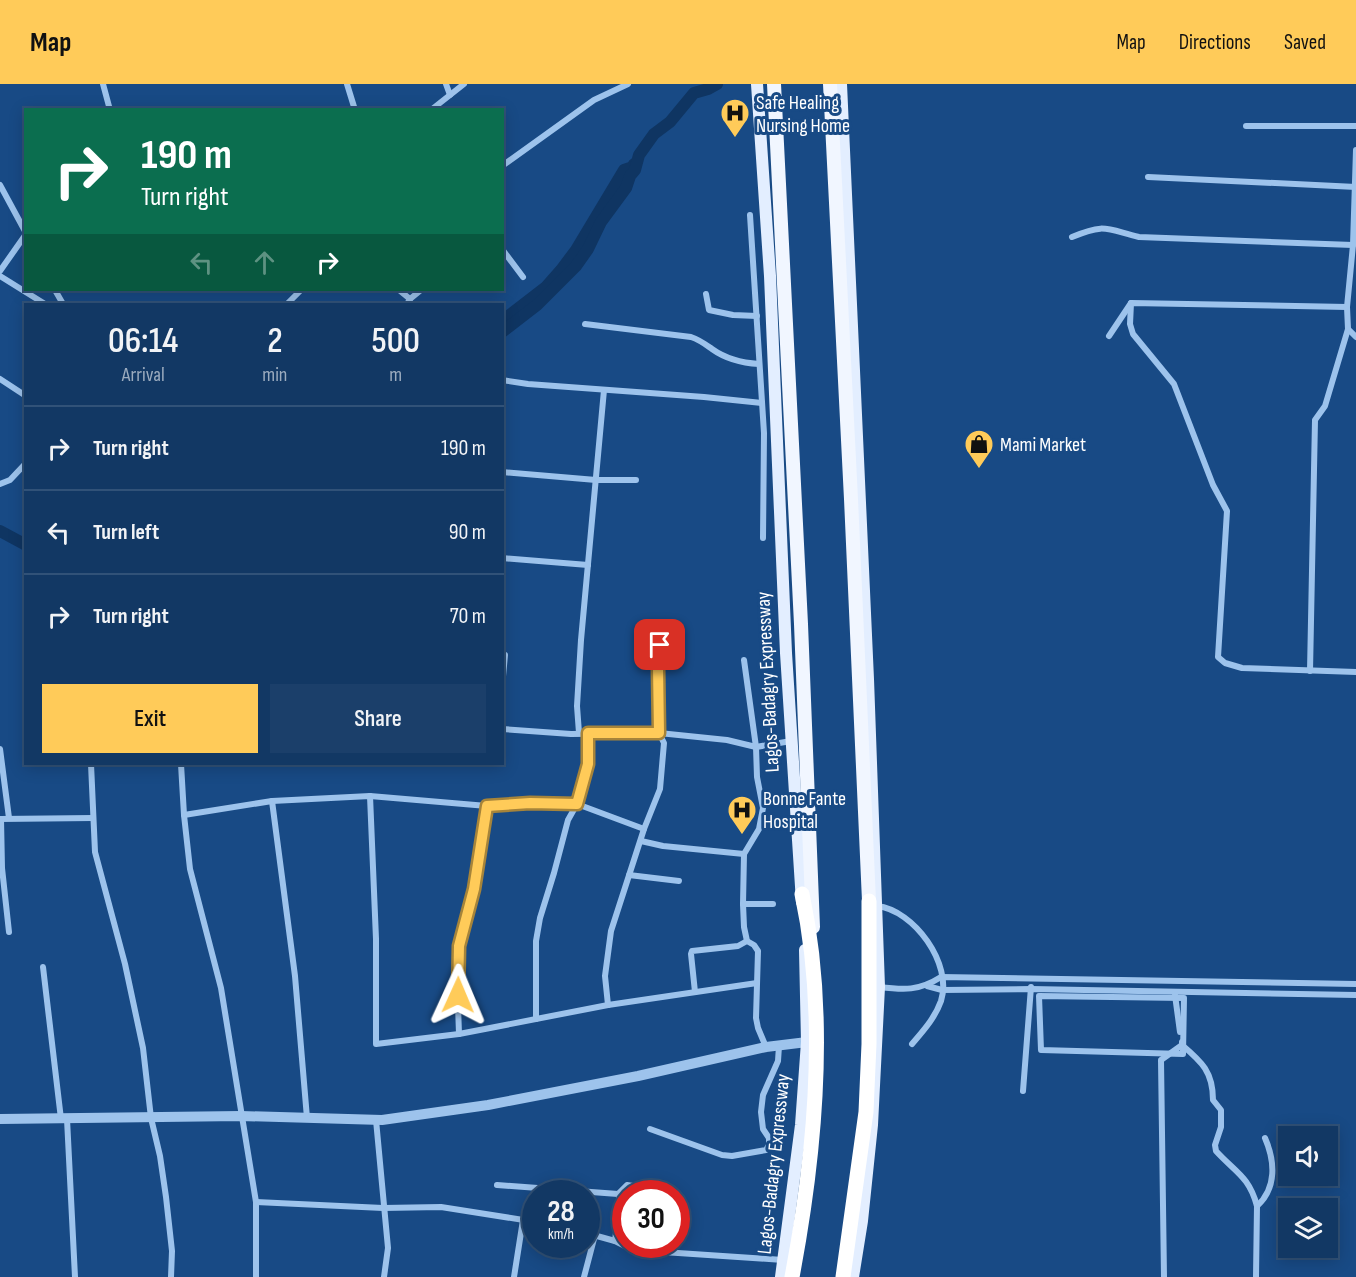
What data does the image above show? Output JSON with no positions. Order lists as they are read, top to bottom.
{
  "streets": {
    "highway": ["Lagos-Badagry Expressway"]
  },
  "places": {
    "hospital": ["Safe Healing Nursing Home", "Bonne Fante Hospital"],
    "shop": ["Mami Market"]
  },
  "page": {
    "header": "Map",
    "nav": ["Map", "Directions", "Saved"],
    "turn": ["190 m", "Turn right"],
    "eta": [
      "06:14",
      "Arrival",
      "2",
      "min",
      "500",
      "m"
    ],
    "list": [
      {
        "name": "Turn right",
        "value": "190 m"
      },
      {
        "name": "Turn left",
        "value": "90 m"
      },
      {
        "name": "Turn right",
        "value": "70 m"
      }
    ],
    "buttons": ["Exit", "Share"],
    "speed": "28 km/h",
    "limit": "30"
  }
}
